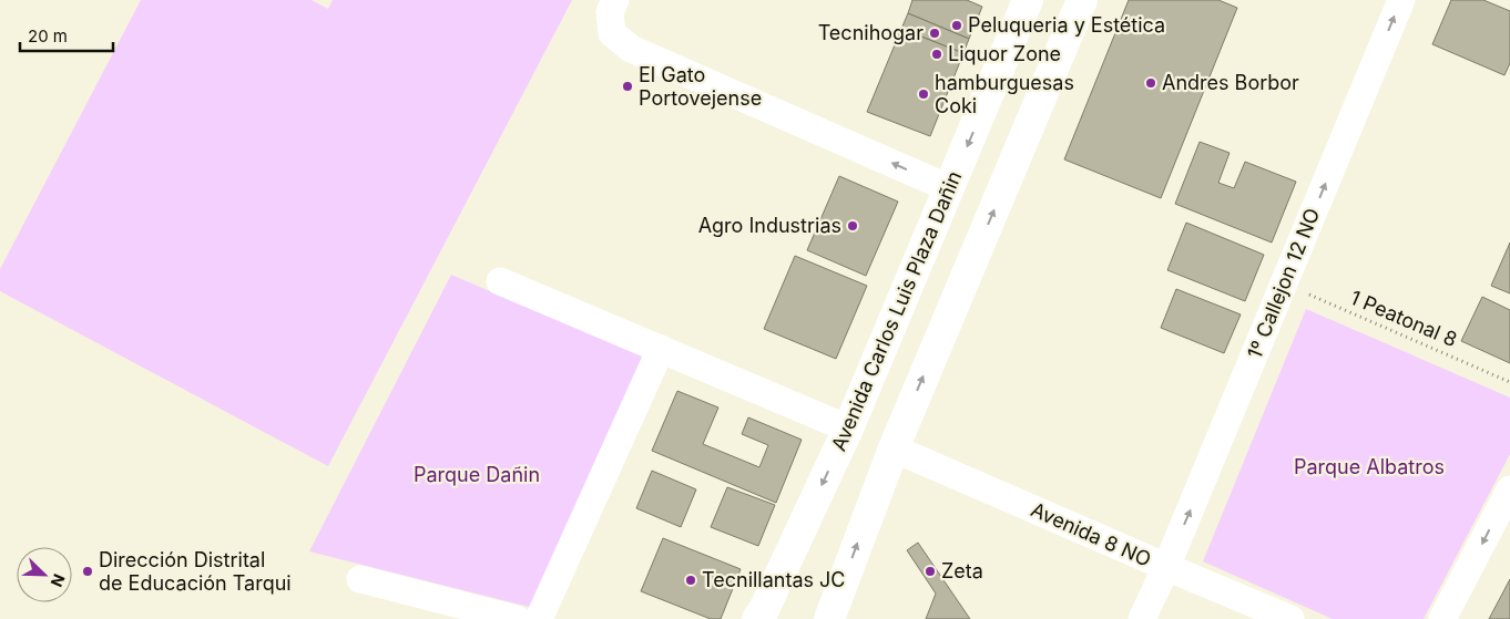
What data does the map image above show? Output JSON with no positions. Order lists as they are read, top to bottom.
{
  "streets": {
    "main road": ["Avenida Carlos Luis Plaza Dañin"],
    "street": ["1º Callejon 12 NO", "Avenida 8 NO"],
    "path": ["1 Peatonal 8"]
  },
  "crossings": [
    ["1º Callejon 12 NO", "1 Peatonal 8"],
    ["1º Callejon 12 NO", "Avenida 8 NO"]
  ],
  "one_way": ["1º Callejon 12 NO"],
  "parks": ["Parque Albatros", "Parque Dañin"],
  "places": [
    "Peluqueria y Estética",
    "Tecnihogar",
    "Liquor Zone",
    "Andres Borbor",
    "El Gato Portovejense",
    "hamburguesas Coki",
    "Agro Industrias",
    "Dirección Distrital de Educación Tarqui",
    "Zeta",
    "Tecnillantas JC"
  ],
  "scale_bar": "20 m",
  "north": "bottom right"
}
